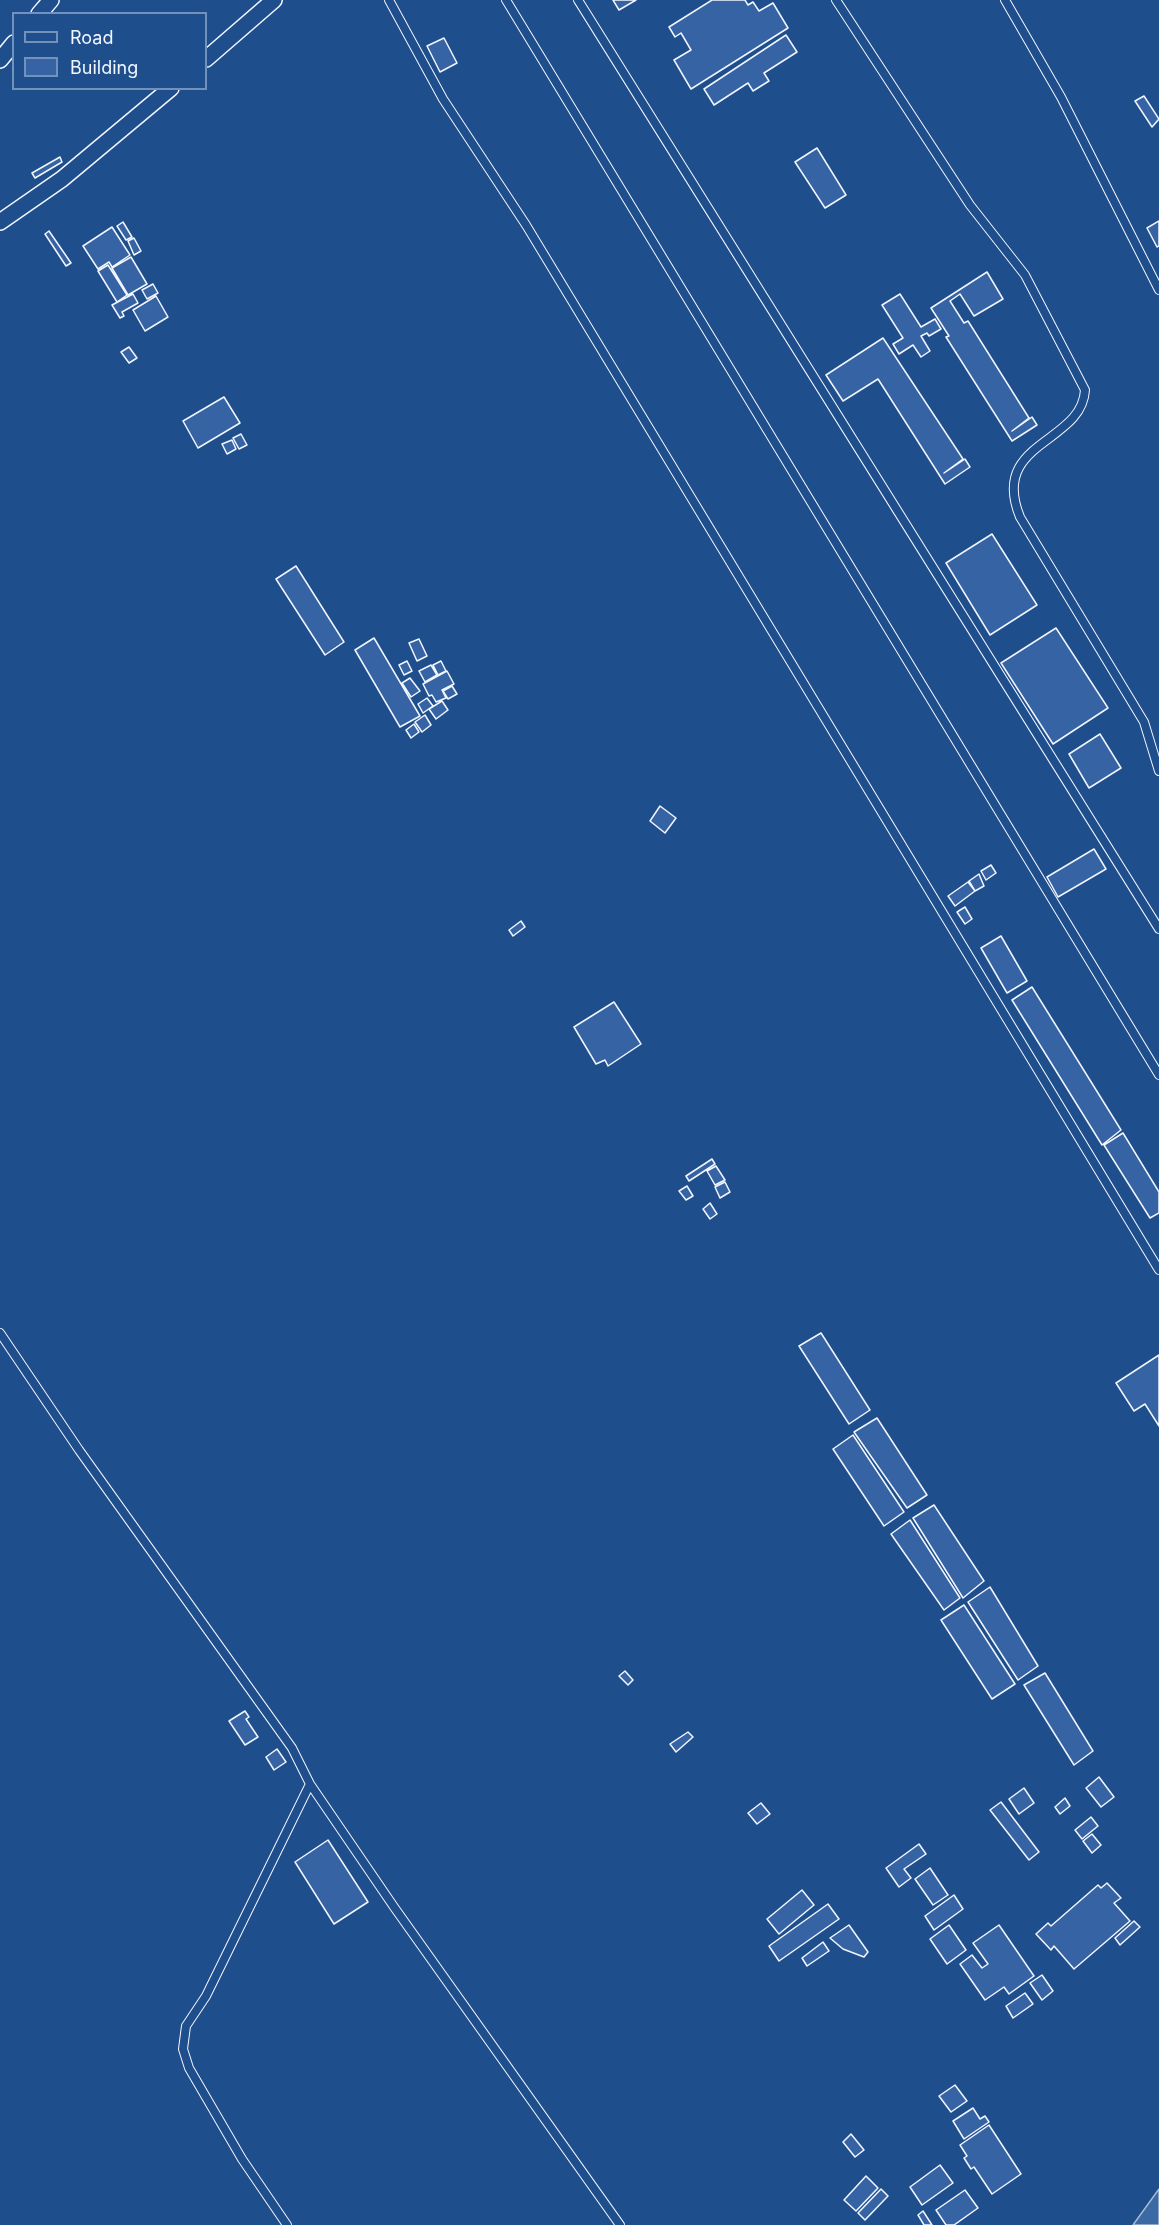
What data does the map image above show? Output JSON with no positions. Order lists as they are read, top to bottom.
{
  "legend": ["Road", "Building"]
}
